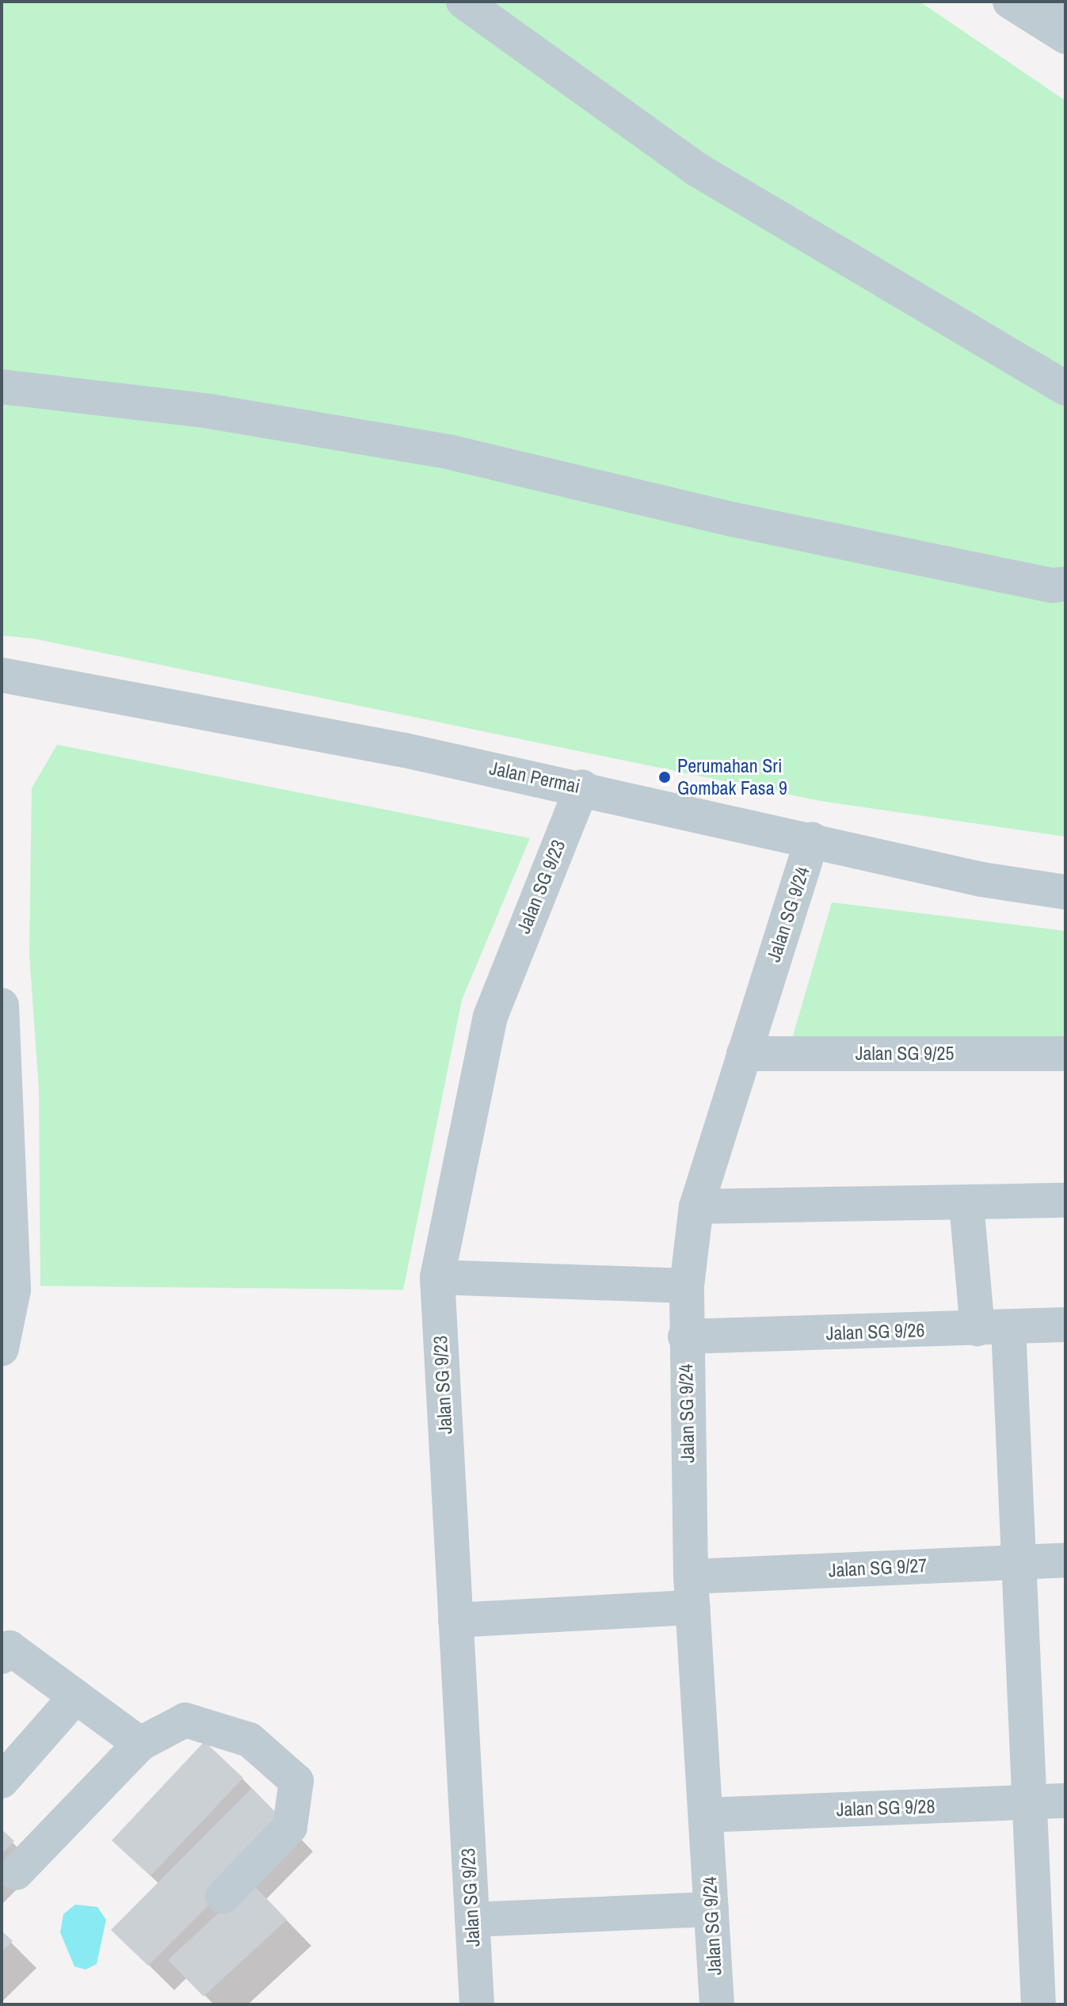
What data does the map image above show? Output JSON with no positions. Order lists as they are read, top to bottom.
{
  "streets": {
    "street": [
      "Jalan Permai",
      "Jalan SG 9/23",
      "Jalan SG 9/24",
      "Jalan SG 9/25",
      "Jalan SG 9/26",
      "Jalan SG 9/27",
      "Jalan SG 9/28"
    ]
  },
  "crossings": [
    ["Jalan Permai", "Jalan SG 9/23"],
    ["Jalan Permai", "Jalan SG 9/24"],
    ["Jalan SG 9/23", "Jalan SG 9/27"],
    ["Jalan SG 9/24", "Jalan SG 9/25"],
    ["Jalan SG 9/24", "Jalan SG 9/26"],
    ["Jalan SG 9/24", "Jalan SG 9/27"],
    ["Jalan SG 9/24", "Jalan SG 9/28"]
  ],
  "places": ["Perumahan Sri Gombak Fasa 9"]
}
